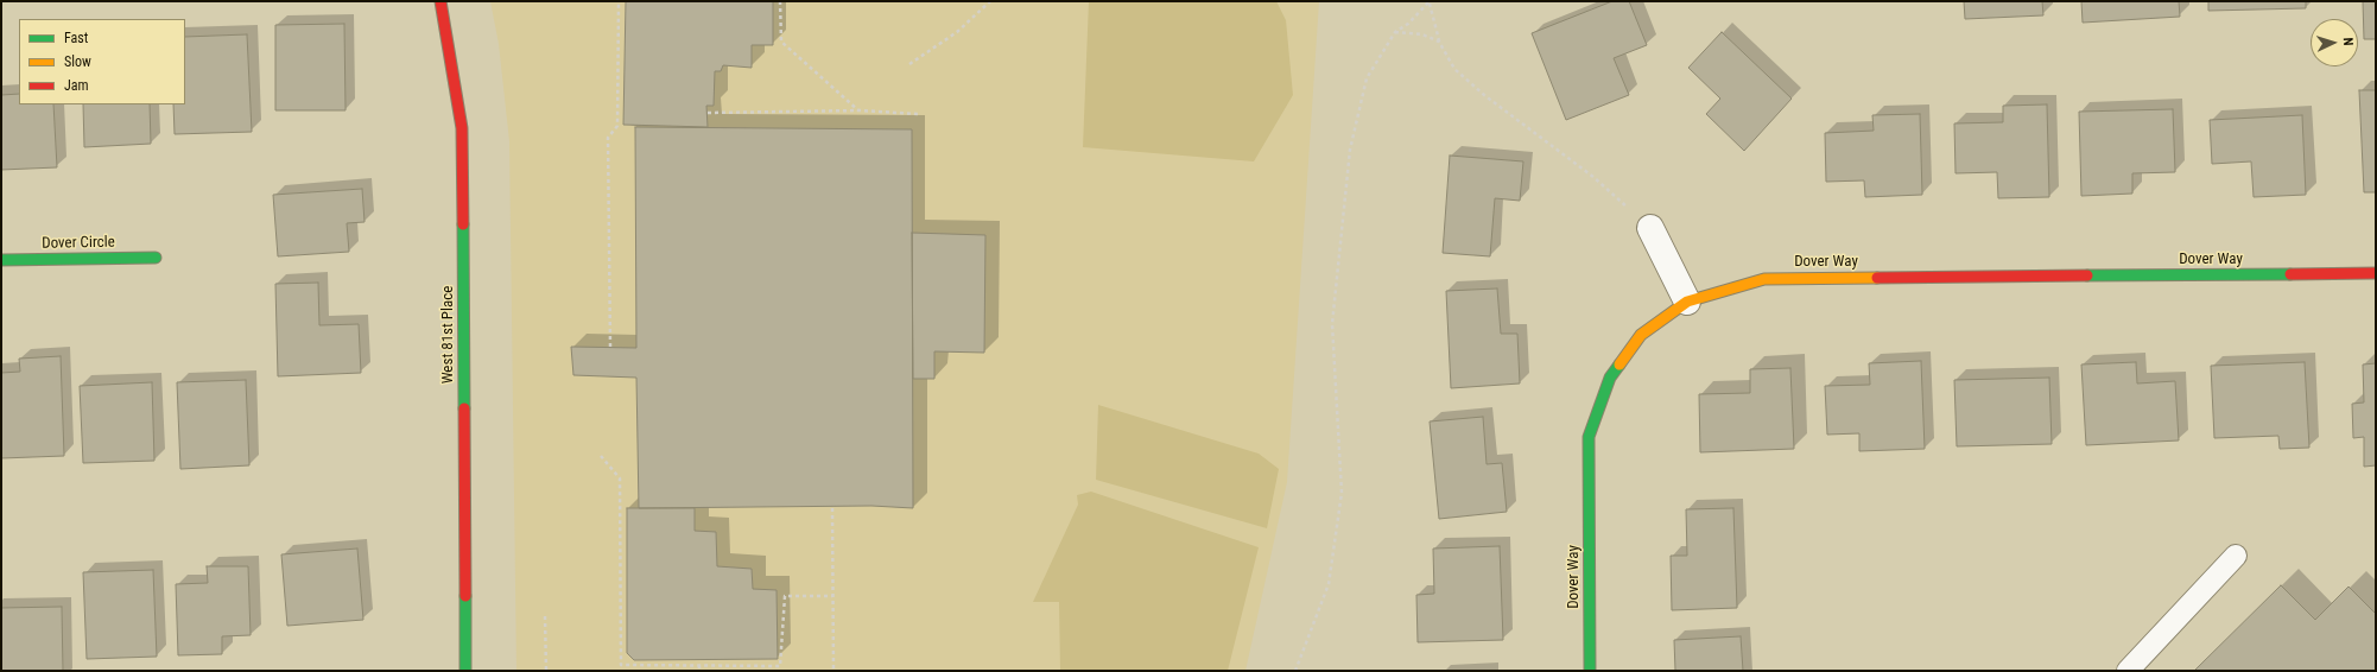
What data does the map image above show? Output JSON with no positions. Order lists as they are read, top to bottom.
{
  "streets": {
    "street": ["Dover Circle", "Dover Way", "West 81st Place"]
  },
  "legend": ["Fast", "Slow", "Jam"],
  "north": "right"
}
